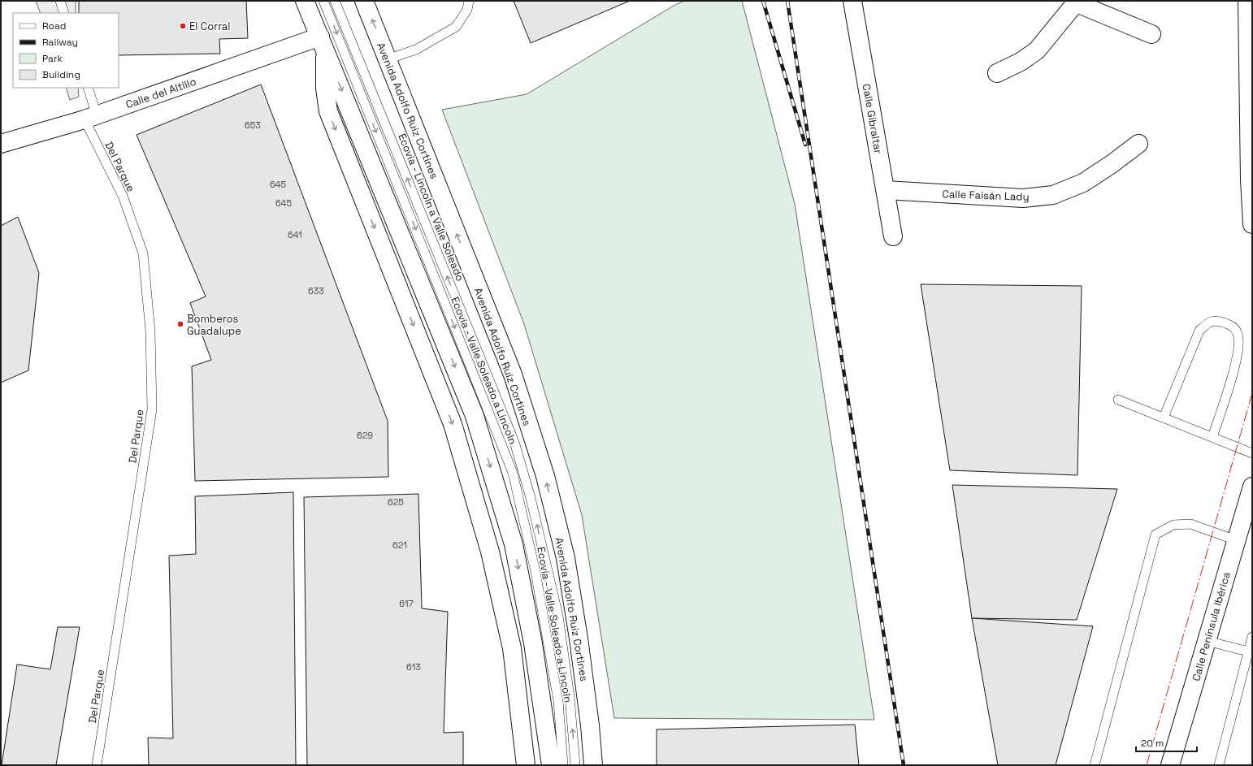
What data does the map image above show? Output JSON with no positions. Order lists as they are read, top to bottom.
{
  "streets": {
    "main road": [
      "Calle del Altillo",
      "Avenida Adolfo Ruíz Cortines",
      "Calle Gibraltar",
      "Calle Faisán Lady",
      "Calle Península Ibérica"
    ],
    "lane": ["Del Parque", "Ecovía - Lincoln a Valle Soleado", "Ecovía - Valle Soleado a Lincoln"]
  },
  "crossings": [
    ["Calle del Altillo", "Del Parque"],
    ["Calle Gibraltar", "Calle Faisán Lady"]
  ],
  "one_way": ["Ecovía - Lincoln a Valle Soleado", "Ecovía - Valle Soleado a Lincoln"],
  "places": ["El Corral", "Bomberos Guadalupe"],
  "house_numbers": [
    "653",
    "645",
    "645",
    "641",
    "633",
    "629",
    "625",
    "621",
    "617",
    "613"
  ],
  "legend": [
    "Road",
    "Railway",
    "Park",
    "Building"
  ],
  "scale_bar": "20 m"
}
